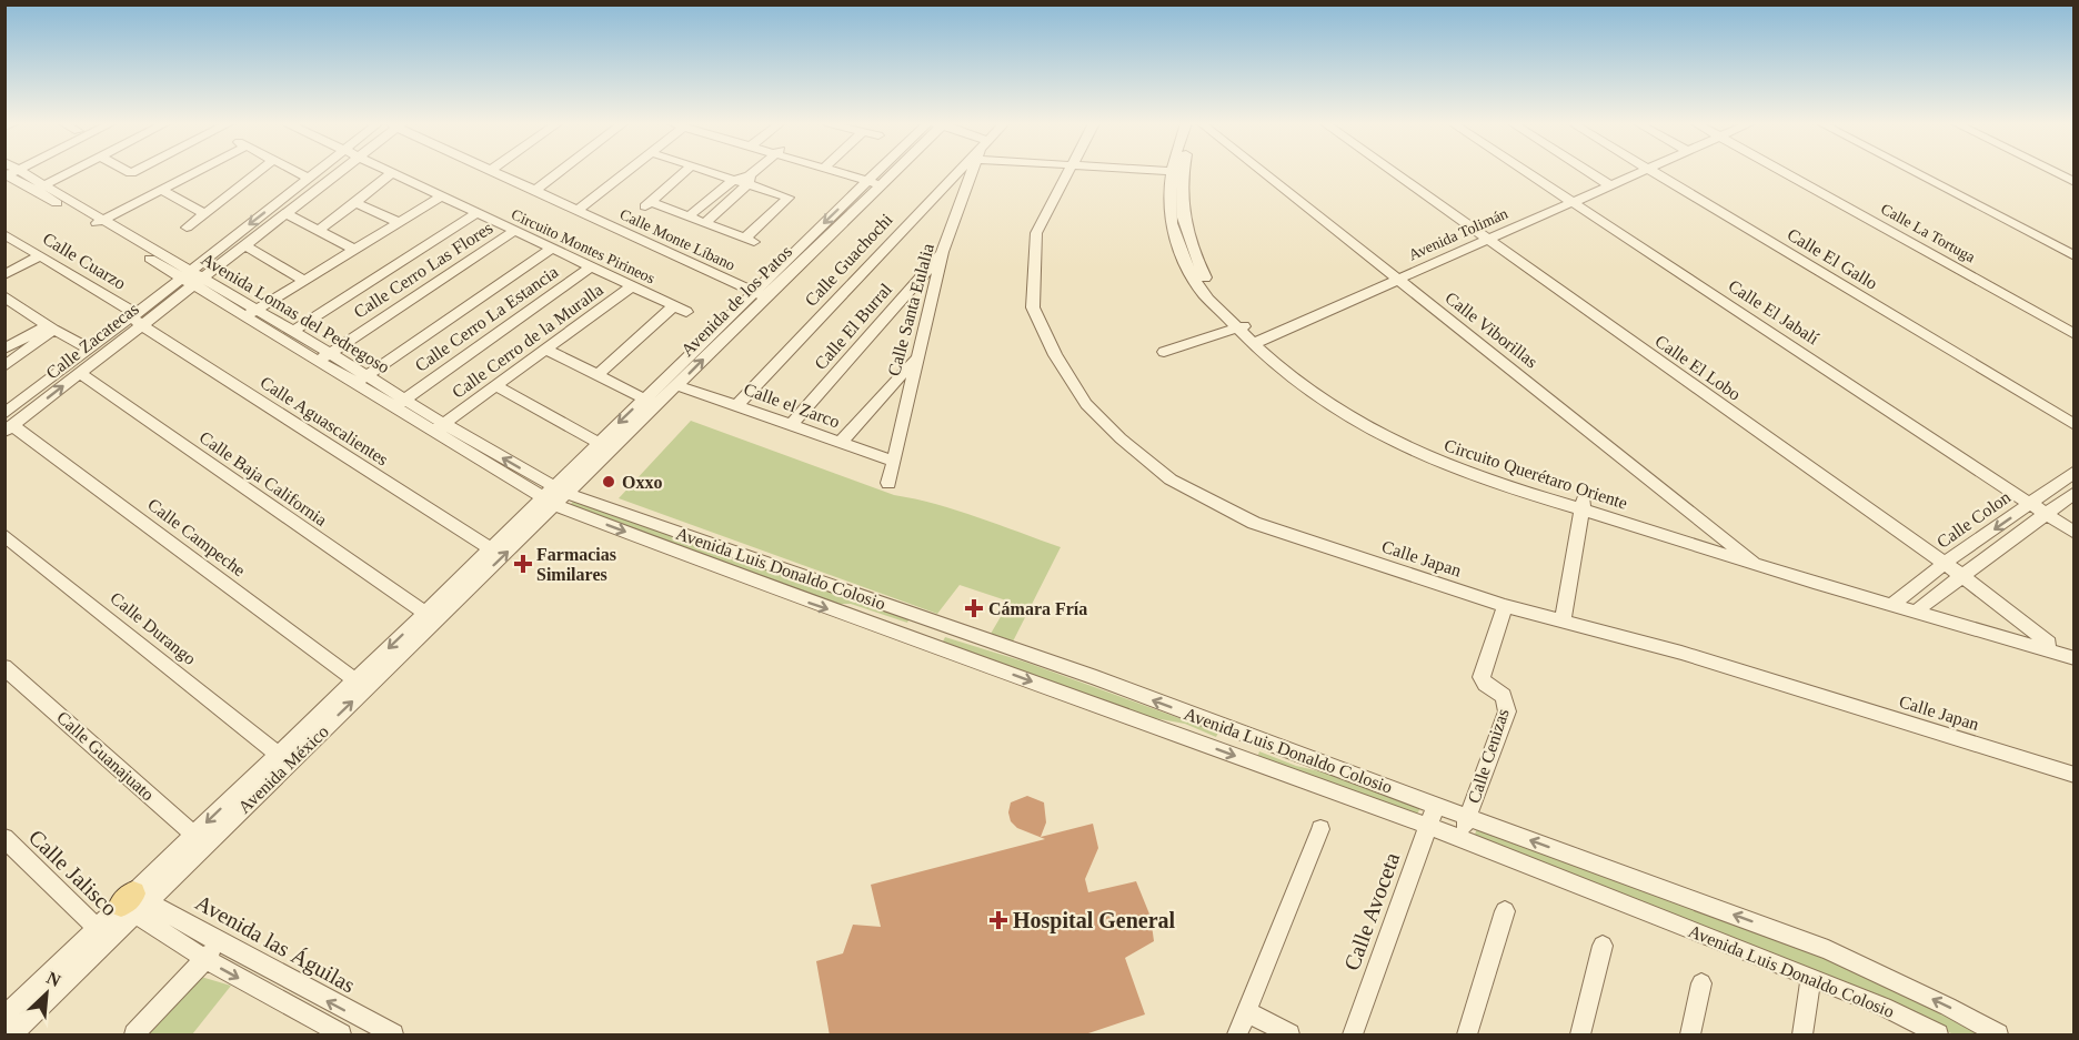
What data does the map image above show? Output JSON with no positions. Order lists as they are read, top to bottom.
{
  "streets": {
    "street": [
      "Calle La Tortuga",
      "Avenida Tolimán",
      "Calle Monte Líbano",
      "Circuito Montes Pirineos",
      "Calle El Gallo",
      "Calle Guachochi",
      "Calle Cuarzo",
      "Calle Cerro Las Flores",
      "Avenida de los Patos",
      "Calle Santa Eulalia",
      "Calle El Jabalí",
      "Avenida Lomas del Pedregoso",
      "Calle Cerro La Estancia",
      "Calle El Burral",
      "Calle Viborillas",
      "Calle Zacatecas",
      "Calle Cerro de la Muralla",
      "Calle El Lobo",
      "Calle el Zarco",
      "Calle Aguascalientes",
      "Circuito Querétaro Oriente",
      "Calle Baja California",
      "Calle Colon",
      "Calle Campeche",
      "Calle Japan",
      "Avenida Luis Donaldo Colosio",
      "Calle Durango",
      "Calle Guanajuato",
      "Calle Cenizas",
      "Avenida México",
      "Calle Jalisco",
      "Calle Avoceta",
      "Avenida las Águilas"
    ]
  },
  "crossings": [
    ["Avenida Tolimán", "Calle El Jabalí"],
    ["Avenida Tolimán", "Calle Viborillas"],
    ["Avenida Tolimán", "Calle El Lobo"],
    ["Avenida Tolimán", "Circuito Querétaro Oriente"],
    ["Calle Monte Líbano", "Avenida de los Patos"],
    ["Circuito Montes Pirineos", "Calle Cerro Las Flores"],
    ["Circuito Montes Pirineos", "Calle Cerro La Estancia"],
    ["Circuito Montes Pirineos", "Calle Cerro de la Muralla"],
    ["Calle Guachochi", "Calle el Zarco"],
    ["Calle Cuarzo", "Calle Zacatecas"],
    ["Calle Cuarzo", "Calle Aguascalientes"],
    ["Calle Cerro Las Flores", "Avenida Lomas del Pedregoso"],
    ["Avenida de los Patos", "Avenida Lomas del Pedregoso"],
    ["Avenida de los Patos", "Calle el Zarco"],
    ["Avenida de los Patos", "Avenida Luis Donaldo Colosio"],
    ["Avenida de los Patos", "Avenida México"],
    ["Calle Santa Eulalia", "Calle El Burral"],
    ["Calle Santa Eulalia", "Calle el Zarco"],
    ["Calle El Jabalí", "Calle Colon"],
    ["Avenida Lomas del Pedregoso", "Calle Cerro La Estancia"],
    ["Avenida Lomas del Pedregoso", "Calle Zacatecas"],
    ["Avenida Lomas del Pedregoso", "Calle Cerro de la Muralla"],
    ["Avenida Lomas del Pedregoso", "Avenida Luis Donaldo Colosio"],
    ["Avenida Lomas del Pedregoso", "Avenida México"],
    ["Calle El Burral", "Calle el Zarco"],
    ["Calle Viborillas", "Circuito Querétaro Oriente"],
    ["Calle Zacatecas", "Calle Aguascalientes"],
    ["Calle Zacatecas", "Calle Baja California"],
    ["Calle Zacatecas", "Calle Campeche"],
    ["Calle El Lobo", "Circuito Querétaro Oriente"],
    ["Calle El Lobo", "Calle Colon"],
    ["Calle Aguascalientes", "Avenida México"],
    ["Circuito Querétaro Oriente", "Calle Colon"],
    ["Calle Baja California", "Avenida México"],
    ["Calle Campeche", "Avenida México"],
    ["Calle Japan", "Calle Cenizas"],
    ["Avenida Luis Donaldo Colosio", "Calle Cenizas"],
    ["Avenida Luis Donaldo Colosio", "Avenida México"],
    ["Avenida Luis Donaldo Colosio", "Calle Avoceta"],
    ["Calle Durango", "Avenida México"],
    ["Calle Guanajuato", "Avenida México"],
    ["Avenida México", "Calle Jalisco"],
    ["Avenida México", "Avenida las Águilas"]
  ],
  "places": {
    "other": ["Oxxo"],
    "health": ["Farmacias Similares", "Cámara Fría", "Hospital General"]
  },
  "north": "top right"
}
